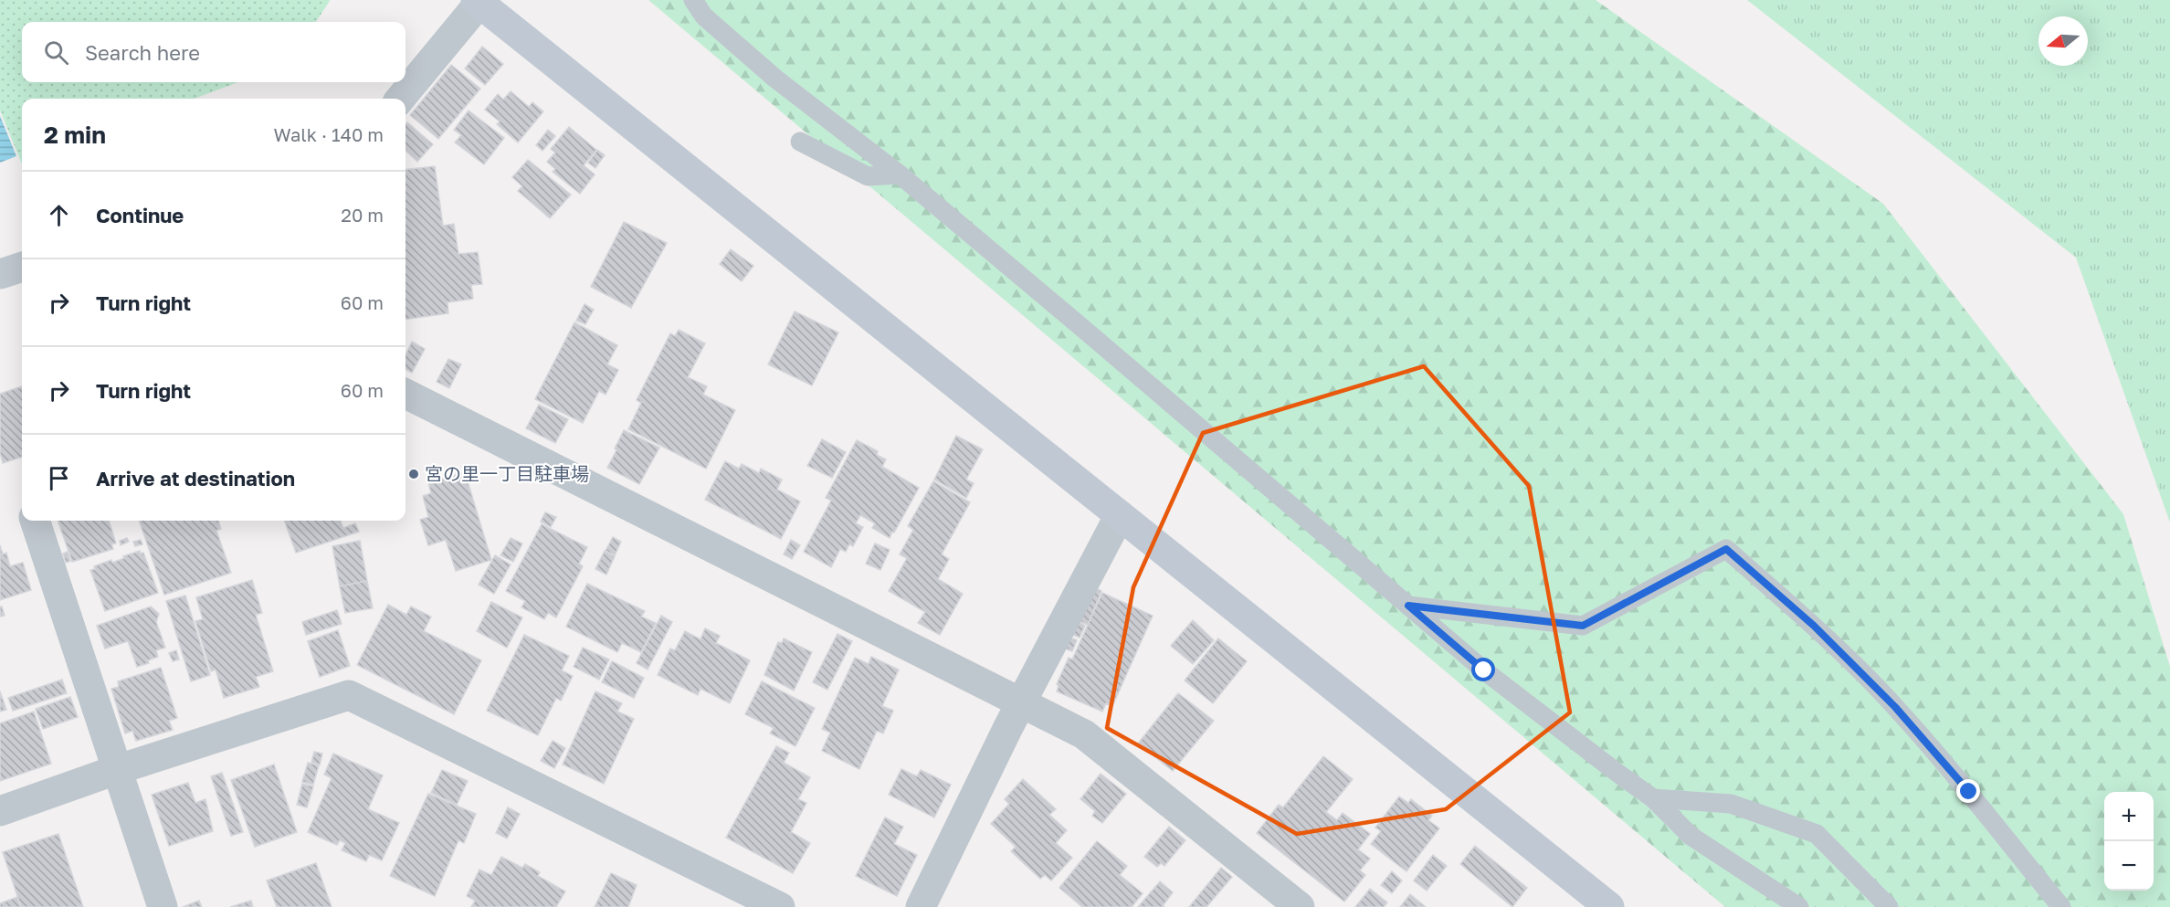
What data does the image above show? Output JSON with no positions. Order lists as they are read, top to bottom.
{
  "places": ["宮の里一丁目駐車場"],
  "north": "left",
  "page": {
    "search": "Search here",
    "heading": ["2 min", "Walk · 140 m"],
    "list": [
      ["Continue", "20 m"],
      ["Turn right", "60 m"],
      ["Turn right", "60 m"],
      "Arrive at destination"
    ],
    "map_buttons": ["+", "−"]
  }
}
